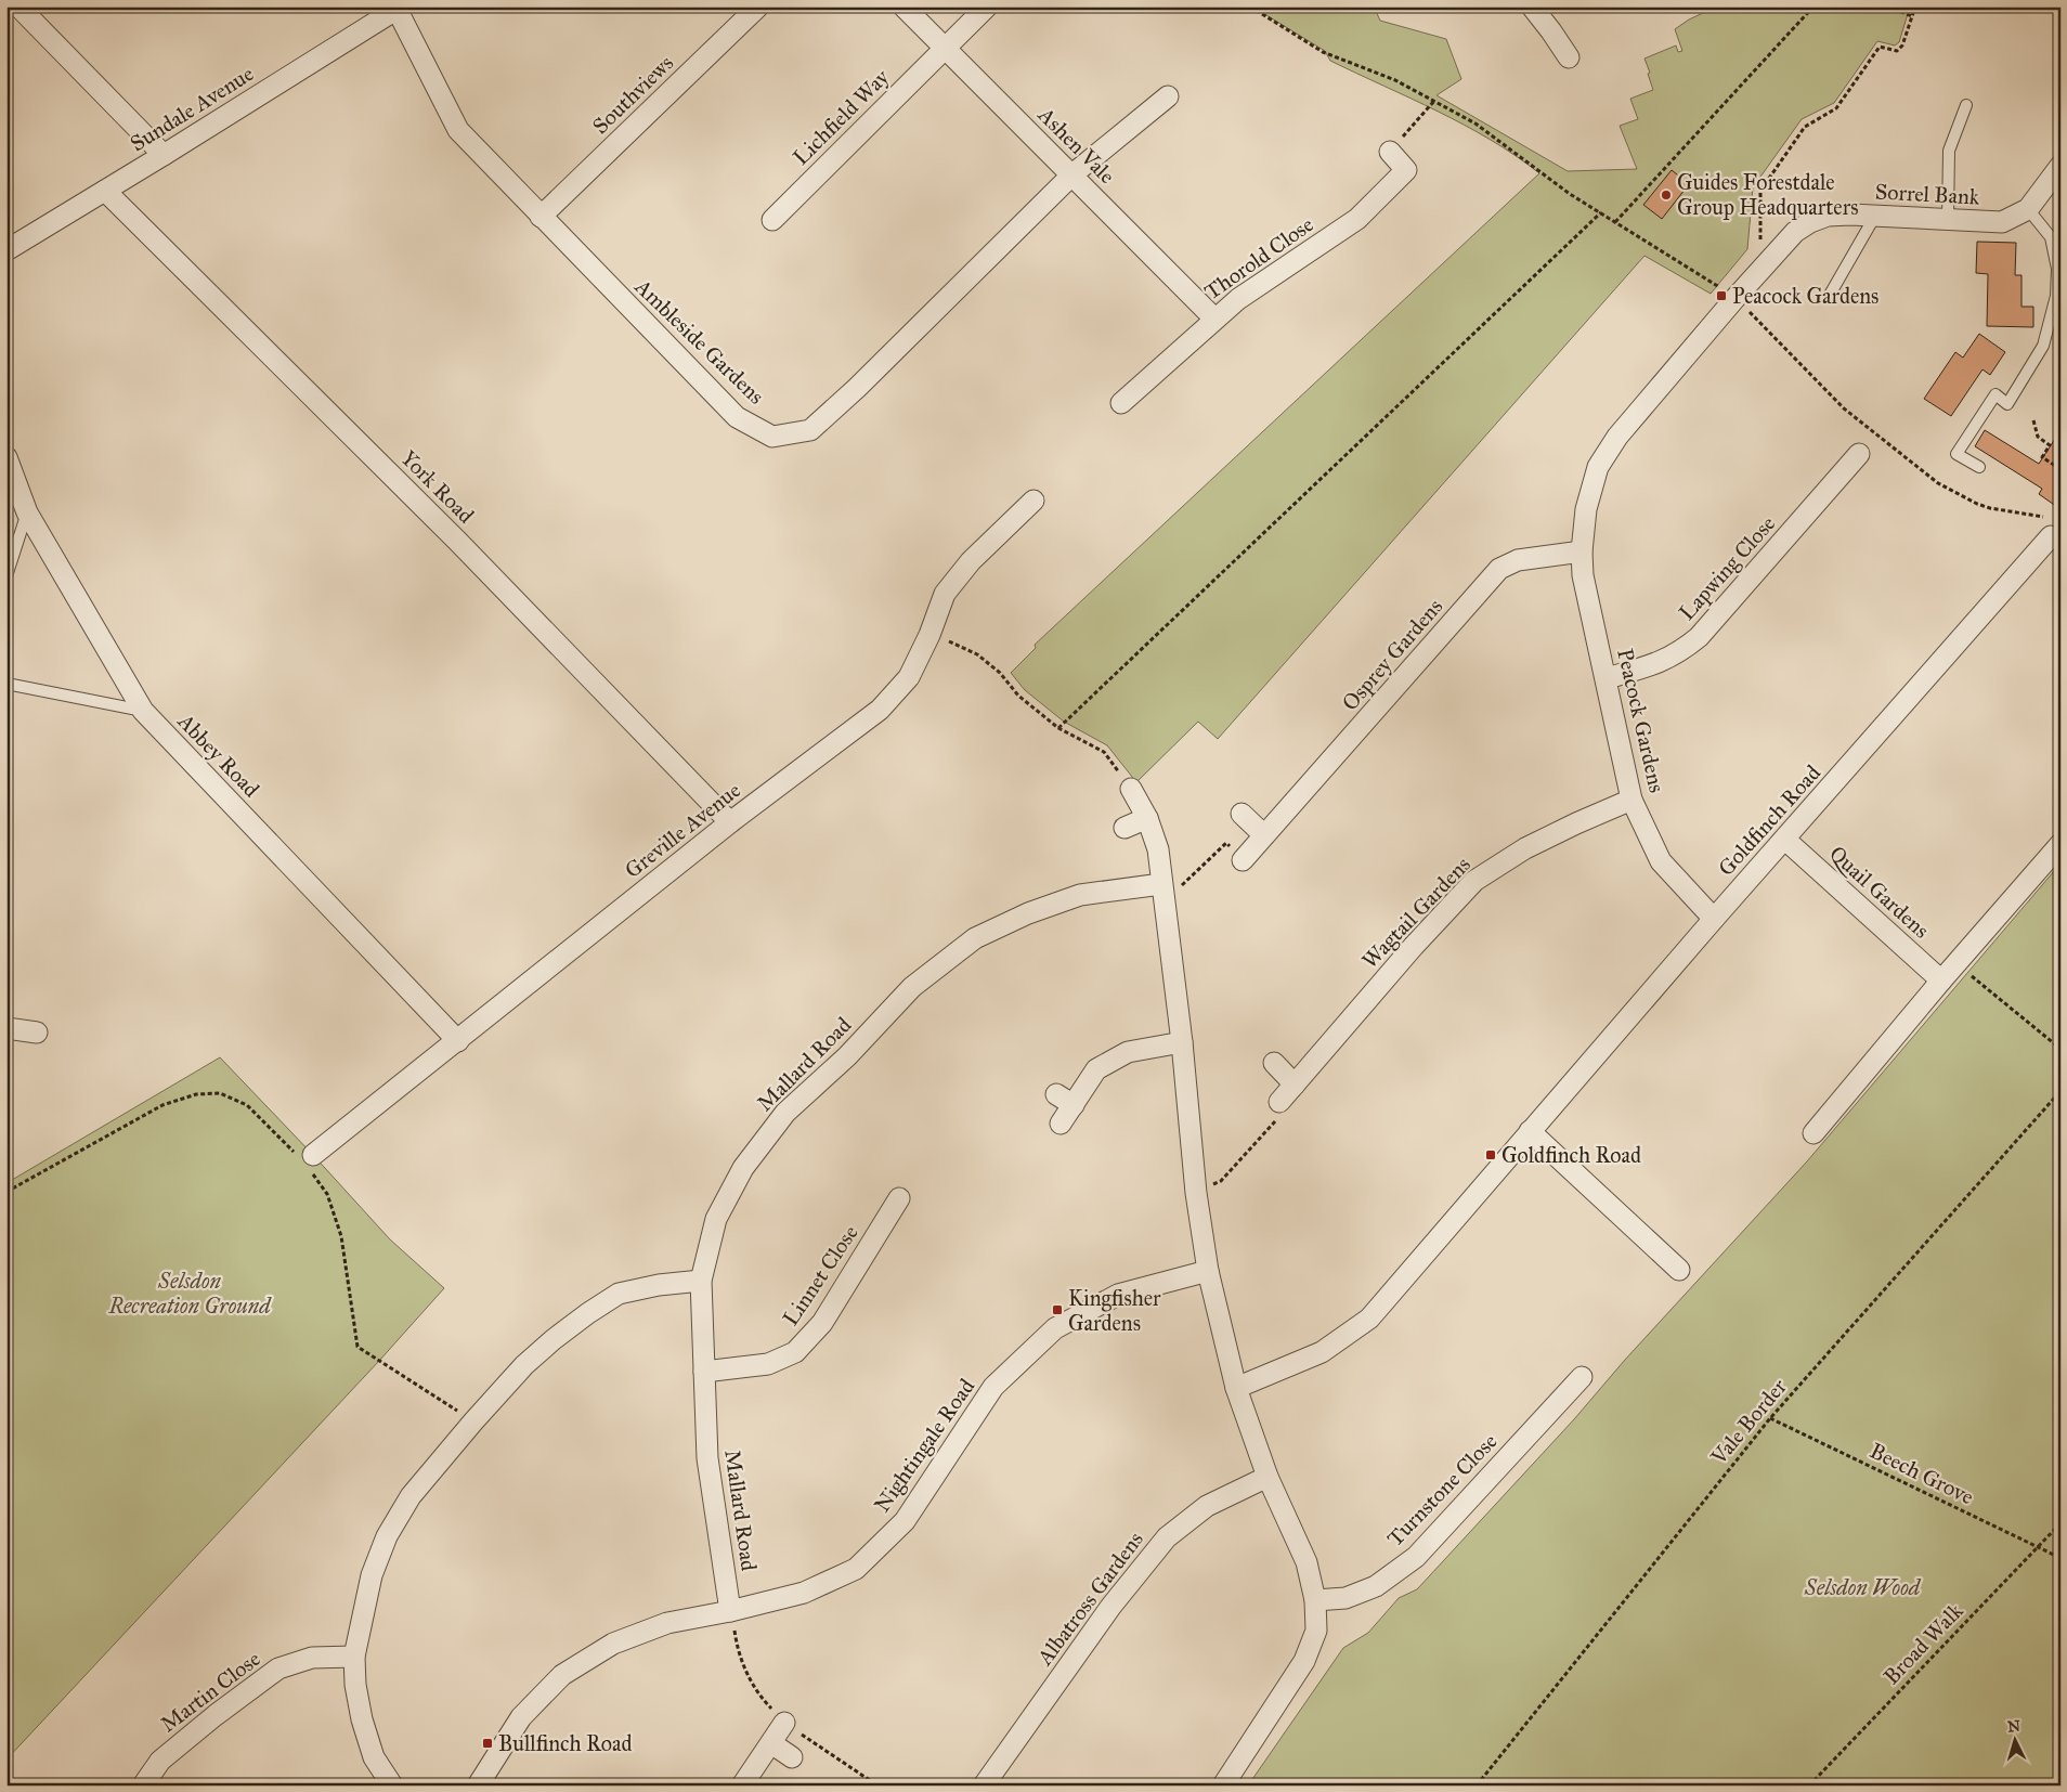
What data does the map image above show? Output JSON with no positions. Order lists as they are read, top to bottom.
{
  "streets": {
    "street": [
      "Southviews",
      "Sundale Avenue",
      "Lichfield Way",
      "Ashen Vale",
      "Sorrel Bank",
      "Thorold Close",
      "Ambleside Gardens",
      "York Road",
      "Lapwing Close",
      "Osprey Gardens",
      "Peacock Gardens",
      "Abbey Road",
      "Goldfinch Road",
      "Greville Avenue",
      "Quail Gardens",
      "Wagtail Gardens",
      "Mallard Road",
      "Linnet Close",
      "Nightingale Road",
      "Turnstone Close",
      "Albatross Gardens",
      "Martin Close"
    ],
    "path": ["Vale Border", "Beech Grove", "Broad Walk"]
  },
  "crossings": [
    ["Southviews", "Ambleside Gardens"],
    ["Sundale Avenue", "Ambleside Gardens"],
    ["Sundale Avenue", "York Road"],
    ["Lichfield Way", "Ashen Vale"],
    ["Ashen Vale", "Thorold Close"],
    ["Ashen Vale", "Ambleside Gardens"],
    ["Sorrel Bank", "Peacock Gardens"],
    ["York Road", "Greville Avenue"],
    ["Lapwing Close", "Peacock Gardens"],
    ["Osprey Gardens", "Peacock Gardens"],
    ["Peacock Gardens", "Goldfinch Road"],
    ["Peacock Gardens", "Wagtail Gardens"],
    ["Abbey Road", "Greville Avenue"],
    ["Goldfinch Road", "Quail Gardens"],
    ["Mallard Road", "Linnet Close"],
    ["Mallard Road", "Nightingale Road"],
    ["Vale Border", "Beech Grove"],
    ["Beech Grove", "Broad Walk"]
  ],
  "parks": ["Selsdon Recreation Ground", "Selsdon Wood"],
  "places": {
    "other": ["Guides Forestdale Group Headquarters"],
    "transit": [
      "Peacock Gardens",
      "Goldfinch Road",
      "Kingfisher Gardens",
      "Bullfinch Road"
    ]
  },
  "north": "top"
}
